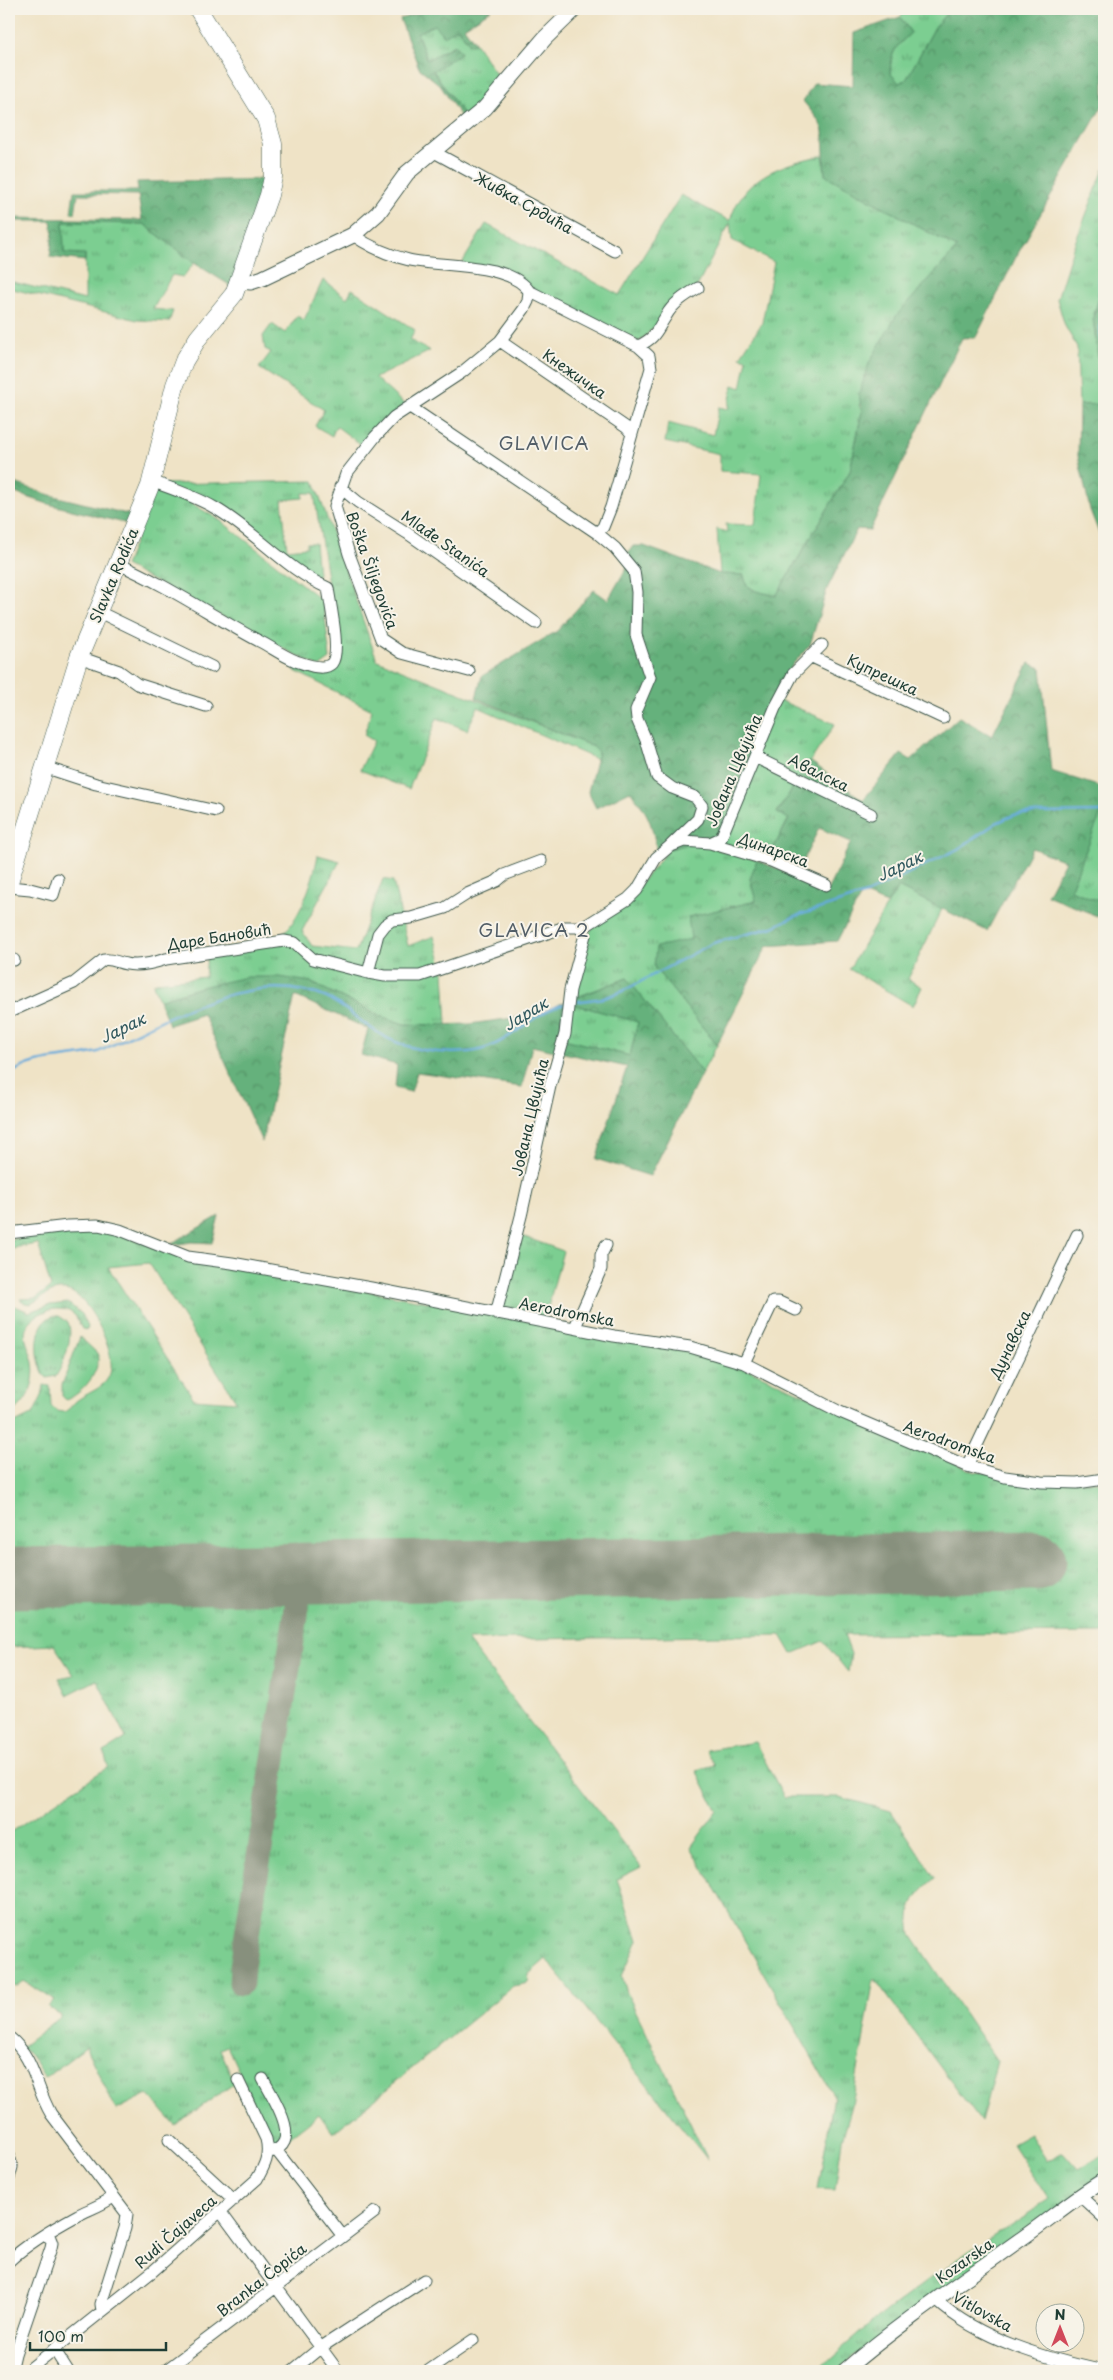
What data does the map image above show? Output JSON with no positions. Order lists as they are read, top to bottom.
{
  "streets": {
    "main road": ["Slavka Rodića"],
    "street": [
      "Живка Срдића",
      "Кнежичка",
      "Mlađe Stanića",
      "Boška Šiljegovića",
      "Купрешка",
      "Јована Цвијића",
      "Авалска",
      "Динарска",
      "Даре Бановић",
      "Aerodromska",
      "Дунавска",
      "Rudi Čajaveca",
      "Kozarska",
      "Branka Ćopića",
      "Vitlovska"
    ]
  },
  "crossings": [
    ["Кнежичка", "Boška Šiljegovića"],
    ["Mlađe Stanića", "Boška Šiljegovića"],
    ["Купрешка", "Јована Цвијића"],
    ["Јована Цвијића", "Авалска"],
    ["Јована Цвијића", "Динарска"],
    ["Јована Цвијића", "Даре Бановић"],
    ["Јована Цвијића", "Aerodromska"],
    ["Aerodromska", "Дунавска"],
    ["Kozarska", "Vitlovska"]
  ],
  "districts": ["GLAVICA", "GLAVICA 2"],
  "water": ["Јарак"],
  "scale_bar": "100 m",
  "north": "top"
}
